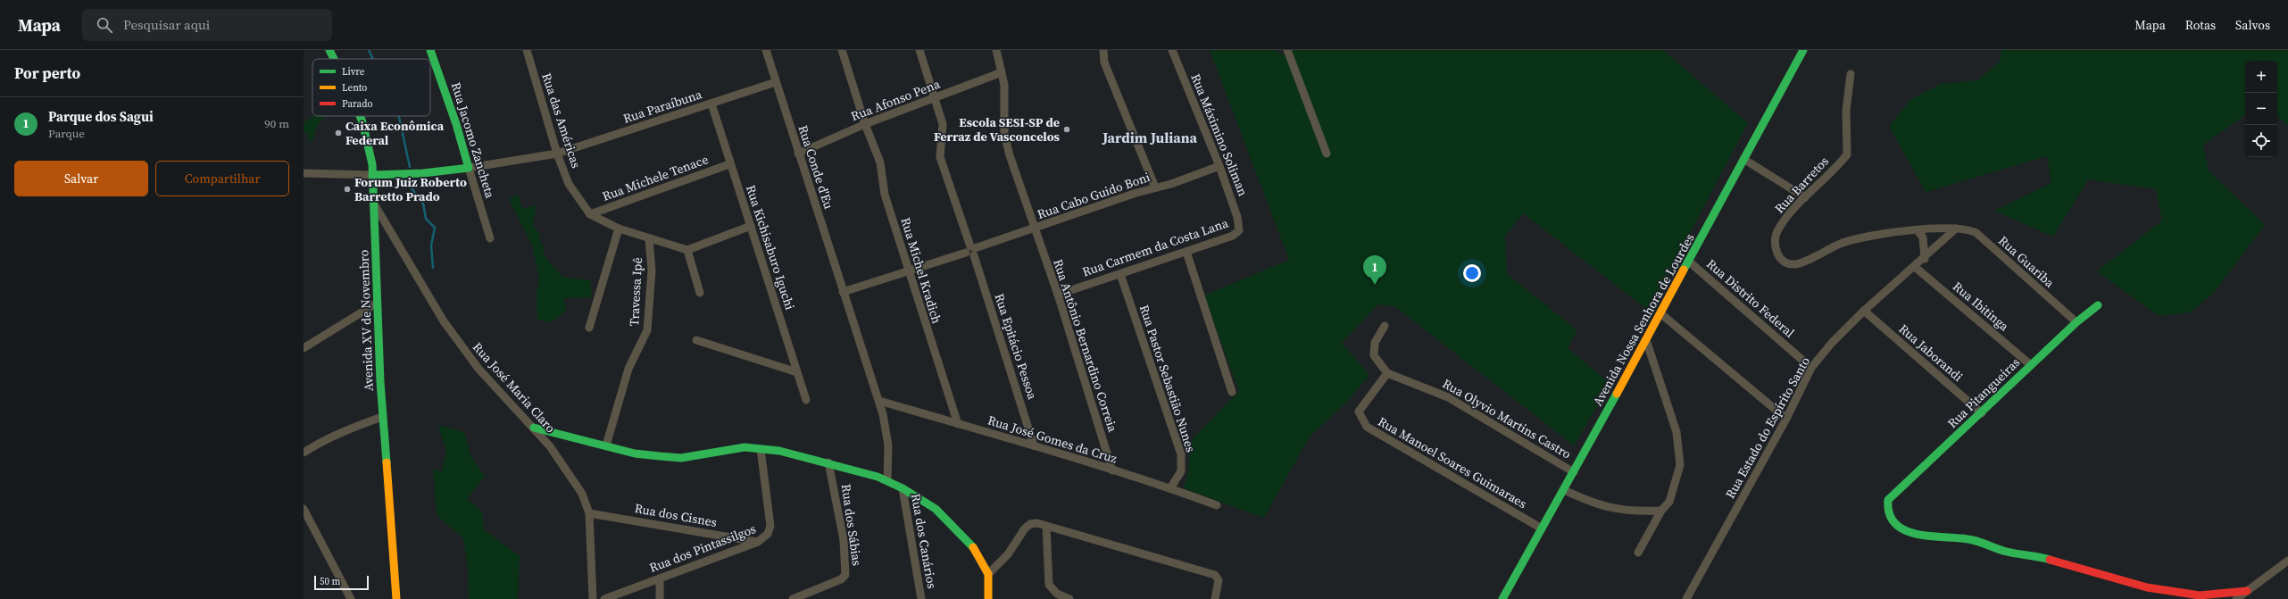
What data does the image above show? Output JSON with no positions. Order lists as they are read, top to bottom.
{
  "streets": {
    "street": [
      "Rua Afonso Pena",
      "Rua Paraíbuna",
      "Rua das Américas",
      "Rua Máximino Soliman",
      "Rua Jacomo Zancheta",
      "Rua Conde d'Eu",
      "Rua Michele Tenace",
      "Rua Barretos",
      "Rua Cabo Guido Boni",
      "Rua Kichisaburo Iguchi",
      "Rua Carmem da Costa Lana",
      "Rua Guariba",
      "Rua Michel Kradich",
      "Travessa Ipê",
      "Rua Distrito Federal",
      "Rua Ibitinga",
      "Avenida Nossa Senhora de Lourdes",
      "Avenida XV de Novembro",
      "Rua Antônio Bernardino Correia",
      "Rua Epitácio Pessoa",
      "Rua Jaborandi",
      "Rua Pastor Sebastião Nunes",
      "Rua José Maria Claro",
      "Rua Pitangueiras",
      "Rua Olyvio Martins Castro",
      "Rua Estado do Espírito Santo",
      "Rua José Gomes da Cruz",
      "Rua Manoel Soares Guimaraes",
      "Rua dos Cisnes",
      "Rua dos Sábias",
      "Rua dos Canários",
      "Rua dos Pintassilgos"
    ]
  },
  "crossings": [
    ["Rua Afonso Pena", "Rua Conde d'Eu"],
    ["Rua Afonso Pena", "Rua Michel Kradich"],
    ["Rua Afonso Pena", "Rua Antônio Bernardino Correia"],
    ["Rua Afonso Pena", "Rua Epitácio Pessoa"],
    ["Rua Paraíbuna", "Rua das Américas"],
    ["Rua Paraíbuna", "Rua Jacomo Zancheta"],
    ["Rua Paraíbuna", "Rua Conde d'Eu"],
    ["Rua Paraíbuna", "Rua Kichisaburo Iguchi"],
    ["Rua das Américas", "Rua Michele Tenace"],
    ["Rua das Américas", "Travessa Ipê"],
    ["Rua Máximino Soliman", "Rua Cabo Guido Boni"],
    ["Rua Máximino Soliman", "Rua Carmem da Costa Lana"],
    ["Rua Conde d'Eu", "Rua Cabo Guido Boni"],
    ["Rua Conde d'Eu", "Rua José Gomes da Cruz"],
    ["Rua Michele Tenace", "Rua Kichisaburo Iguchi"],
    ["Rua Barretos", "Rua Guariba"],
    ["Rua Barretos", "Rua Estado do Espírito Santo"],
    ["Rua Cabo Guido Boni", "Rua Michel Kradich"],
    ["Rua Cabo Guido Boni", "Rua Antônio Bernardino Correia"],
    ["Rua Cabo Guido Boni", "Rua Epitácio Pessoa"],
    ["Rua Carmem da Costa Lana", "Rua Antônio Bernardino Correia"],
    ["Rua Carmem da Costa Lana", "Rua Pastor Sebastião Nunes"],
    ["Rua Guariba", "Rua Pitangueiras"],
    ["Rua Guariba", "Rua Estado do Espírito Santo"],
    ["Rua Michel Kradich", "Rua José Gomes da Cruz"],
    ["Rua Distrito Federal", "Avenida Nossa Senhora de Lourdes"],
    ["Rua Distrito Federal", "Rua Estado do Espírito Santo"],
    ["Rua Ibitinga", "Rua Pitangueiras"],
    ["Rua Ibitinga", "Rua Estado do Espírito Santo"],
    ["Avenida Nossa Senhora de Lourdes", "Rua Olyvio Martins Castro"],
    ["Avenida Nossa Senhora de Lourdes", "Rua Manoel Soares Guimaraes"],
    ["Avenida XV de Novembro", "Rua José Maria Claro"],
    ["Rua Antônio Bernardino Correia", "Rua José Gomes da Cruz"],
    ["Rua Epitácio Pessoa", "Rua José Gomes da Cruz"],
    ["Rua Jaborandi", "Rua Pitangueiras"],
    ["Rua Jaborandi", "Rua Estado do Espírito Santo"],
    ["Rua Pastor Sebastião Nunes", "Rua José Gomes da Cruz"],
    ["Rua José Maria Claro", "Rua dos Cisnes"],
    ["Rua Olyvio Martins Castro", "Rua Manoel Soares Guimaraes"],
    ["Rua dos Cisnes", "Rua dos Pintassilgos"]
  ],
  "districts": ["Jardim Juliana"],
  "places": ["Escola SESI-SP de Ferraz de Vasconcelos", "Caixa Econômica Federal", "Forum Juiz Roberto Barretto Prado"],
  "legend": ["Livre", "Lento", "Parado"],
  "scale_bar": "50 m",
  "page": {
    "header": "Mapa",
    "search": "Pesquisar aqui",
    "nav": ["Mapa", "Rotas", "Salvos"],
    "heading": "Por perto",
    "map_buttons": ["+", "−"],
    "list": [
      {
        "mark": "1",
        "name": "Parque dos Sagui",
        "note": "Parque",
        "value": "90 m"
      }
    ],
    "buttons": ["Salvar", "Compartilhar"],
    "pins": "1",
    "scale": "50 m"
  }
}
